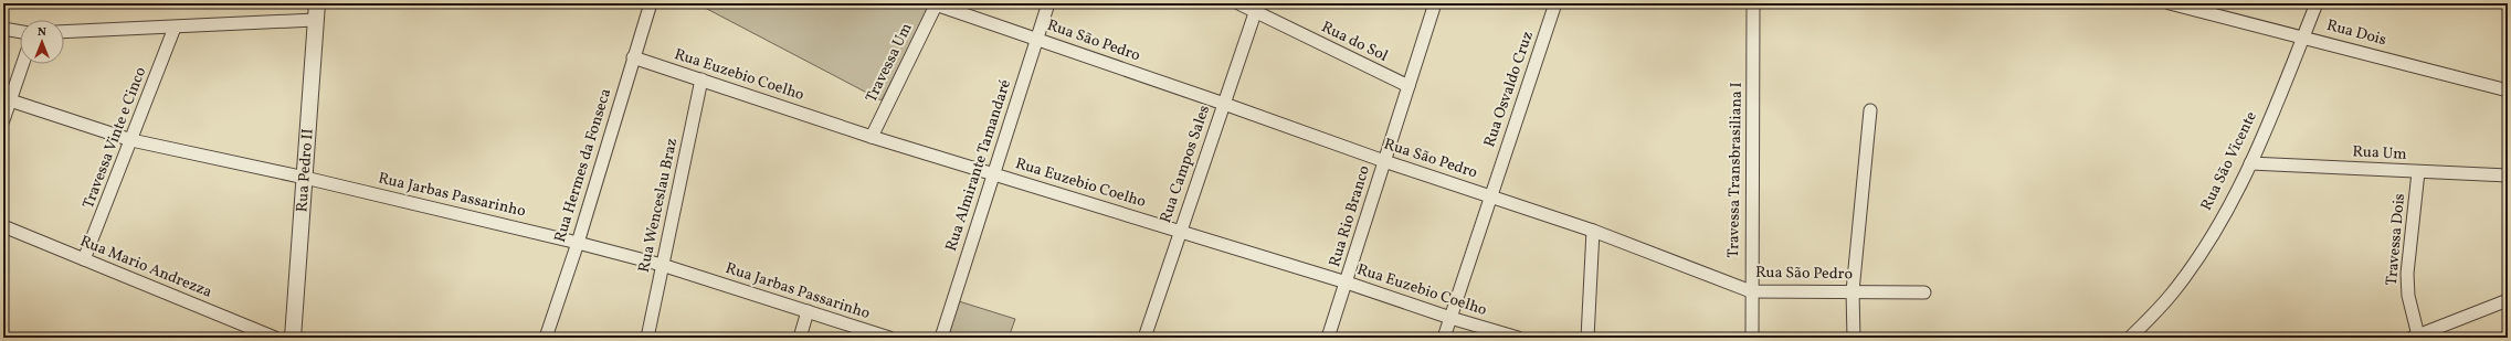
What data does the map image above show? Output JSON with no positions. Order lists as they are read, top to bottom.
{
  "streets": {
    "street": [
      "Rua Dois",
      "Rua São Pedro",
      "Rua do Sol",
      "Travessa Um",
      "Rua Euzebio Coelho",
      "Rua Osvaldo Cruz",
      "Travessa Vinte e Cinco",
      "Rua Um",
      "Rua São Vicente",
      "Rua Campos Sales",
      "Rua Hermes da Fonseca",
      "Rua Almirante Tamandaré",
      "Travessa Transbrasiliana I",
      "Rua Pedro II",
      "Rua Jarbas Passarinho",
      "Rua Wenceslau Braz",
      "Rua Rio Branco",
      "Travessa Dois",
      "Rua Mario Andrezza"
    ]
  },
  "crossings": [
    ["Rua Dois", "Rua São Vicente"],
    ["Rua São Pedro", "Travessa Um"],
    ["Rua São Pedro", "Rua Osvaldo Cruz"],
    ["Rua São Pedro", "Rua Campos Sales"],
    ["Rua São Pedro", "Rua Almirante Tamandaré"],
    ["Rua São Pedro", "Travessa Transbrasiliana I"],
    ["Rua São Pedro", "Rua Rio Branco"],
    ["Rua do Sol", "Rua Campos Sales"],
    ["Rua do Sol", "Rua Rio Branco"],
    ["Travessa Um", "Rua Euzebio Coelho"],
    ["Rua Euzebio Coelho", "Rua Osvaldo Cruz"],
    ["Rua Euzebio Coelho", "Rua Campos Sales"],
    ["Rua Euzebio Coelho", "Rua Hermes da Fonseca"],
    ["Rua Euzebio Coelho", "Rua Almirante Tamandaré"],
    ["Rua Euzebio Coelho", "Rua Wenceslau Braz"],
    ["Rua Euzebio Coelho", "Rua Rio Branco"],
    ["Travessa Vinte e Cinco", "Rua Jarbas Passarinho"],
    ["Travessa Vinte e Cinco", "Rua Mario Andrezza"],
    ["Rua Um", "Rua São Vicente"],
    ["Rua Um", "Travessa Dois"],
    ["Rua Hermes da Fonseca", "Rua Jarbas Passarinho"],
    ["Rua Pedro II", "Rua Jarbas Passarinho"],
    ["Rua Jarbas Passarinho", "Rua Wenceslau Braz"]
  ],
  "north": "top"
}
